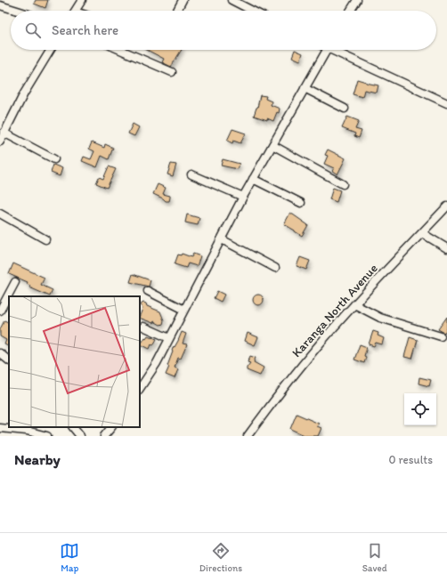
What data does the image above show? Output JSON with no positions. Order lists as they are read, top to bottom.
{
  "streets": {
    "street": ["Karanga North Avenue"]
  },
  "page": {
    "search": "Search here",
    "heading": ["Nearby", "0 results"],
    "nav": ["Map", "Directions", "Saved"]
  }
}
